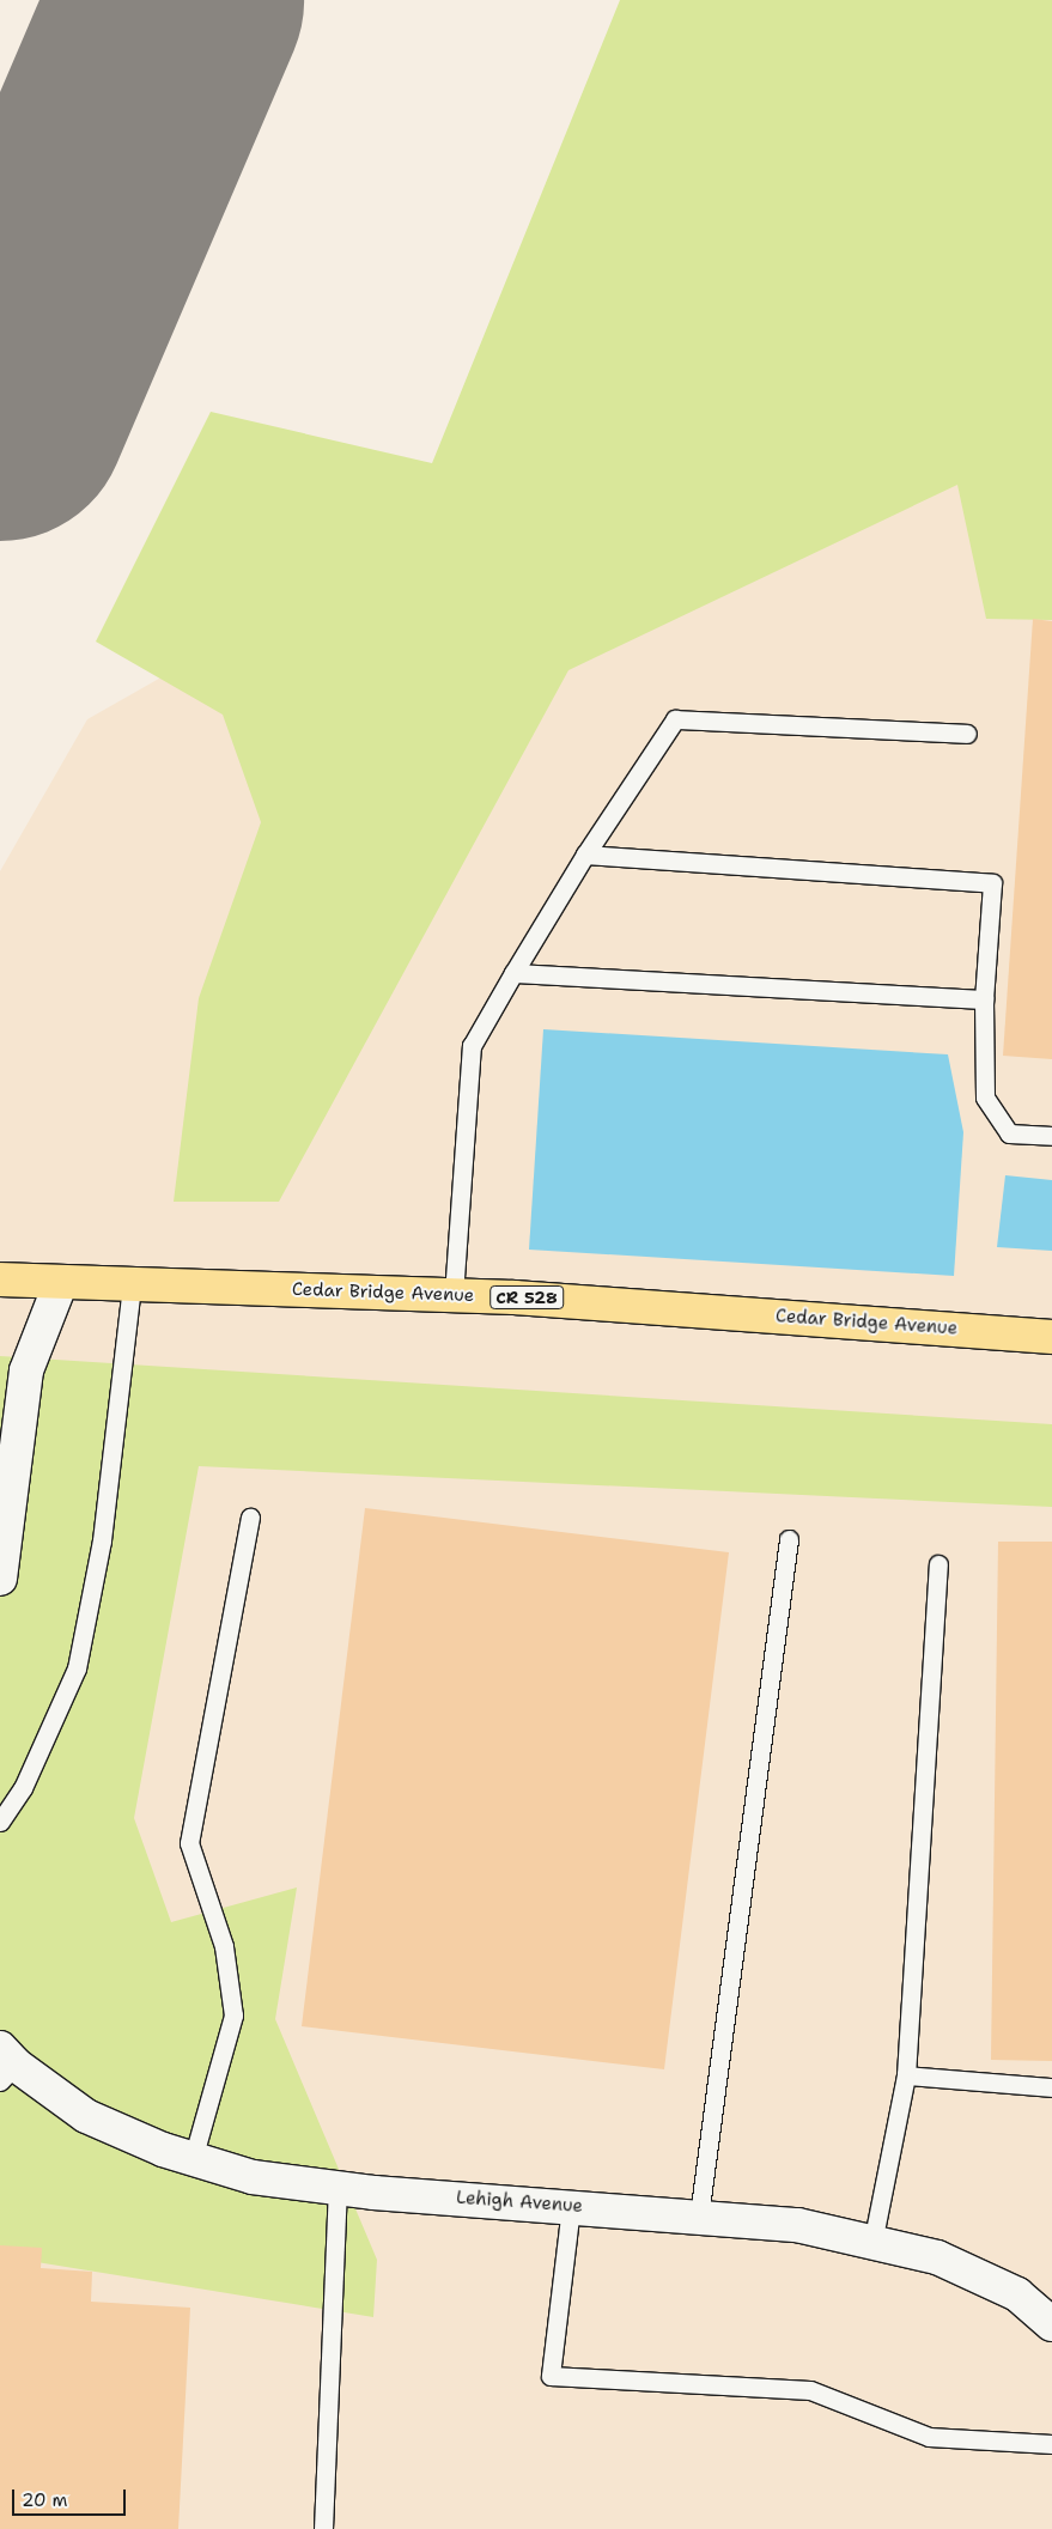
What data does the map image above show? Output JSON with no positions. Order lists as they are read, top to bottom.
{
  "streets": {
    "main road": ["Cedar Bridge Avenue", "CR 528"],
    "street": ["Lehigh Avenue"]
  },
  "scale_bar": "20 m"
}
